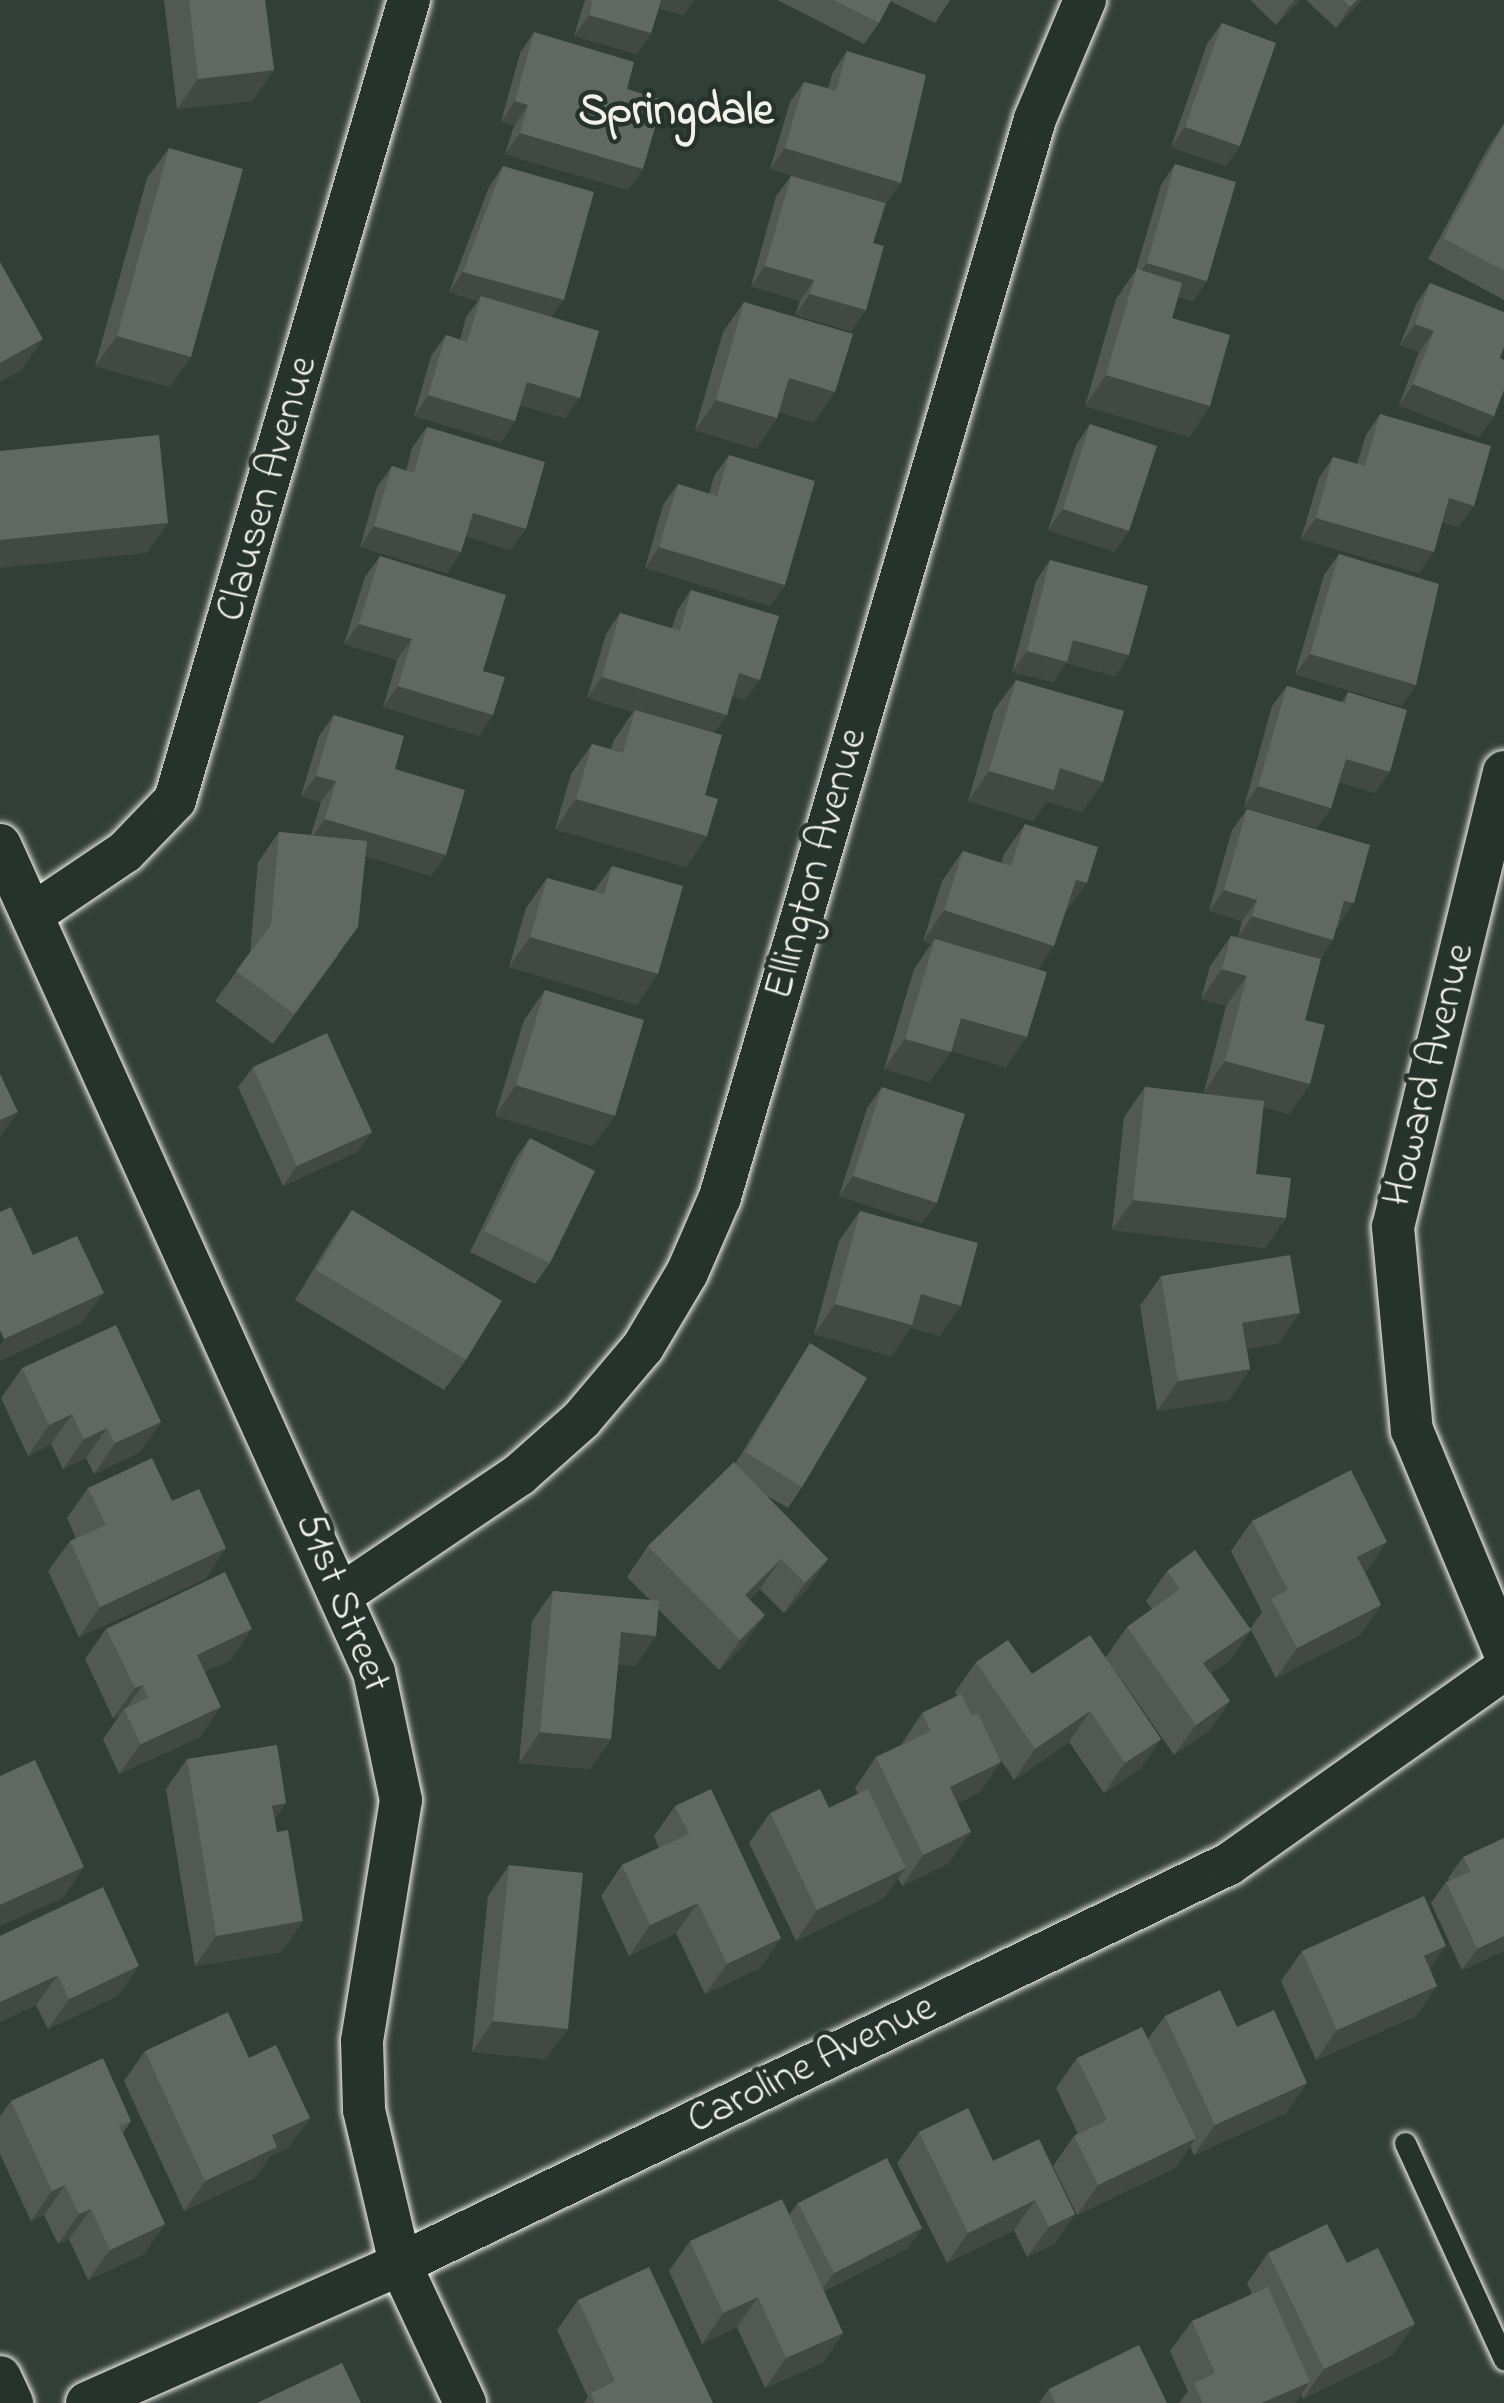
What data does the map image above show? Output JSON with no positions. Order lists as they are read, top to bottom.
{
  "streets": {
    "street": [
      "Clausen Avenue",
      "Ellington Avenue",
      "Howard Avenue",
      "51st Street",
      "Caroline Avenue"
    ]
  },
  "crossings": [
    ["Clausen Avenue", "51st Street"],
    ["Ellington Avenue", "51st Street"],
    ["51st Street", "Caroline Avenue"]
  ],
  "districts": ["Springdale"]
}
